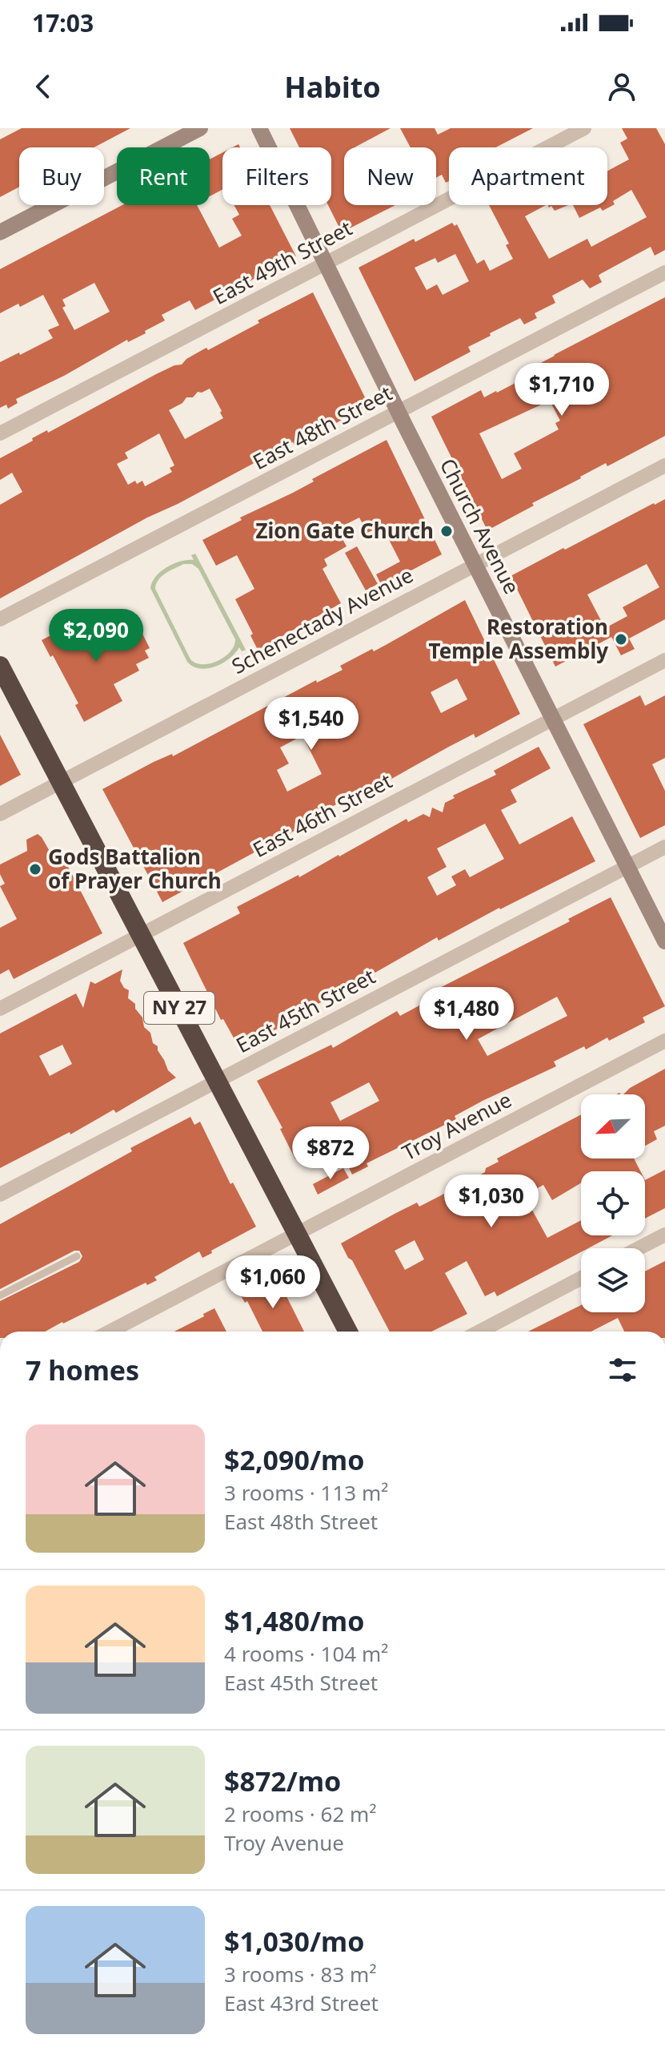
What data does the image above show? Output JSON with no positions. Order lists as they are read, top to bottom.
{
  "streets": {
    "highway": ["NY 27"],
    "main road": ["Church Avenue"],
    "street": [
      "East 49th Street",
      "East 48th Street",
      "Schenectady Avenue",
      "East 46th Street",
      "East 45th Street",
      "Troy Avenue"
    ]
  },
  "crossings": [
    ["East 49th Street", "Church Avenue"],
    ["East 48th Street", "Church Avenue"],
    ["Church Avenue", "Schenectady Avenue"],
    ["Church Avenue", "East 46th Street"],
    ["Church Avenue", "East 45th Street"],
    ["Schenectady Avenue", "NY 27"],
    ["East 46th Street", "NY 27"],
    ["NY 27", "East 45th Street"],
    ["NY 27", "Troy Avenue"]
  ],
  "places": ["Zion Gate Church", "Restoration Temple Assembly", "Gods Battalion of Prayer Church"],
  "north": "bottom left",
  "page": {
    "status": "17:03",
    "header": "Habito",
    "chip": [
      "Buy",
      "Rent",
      "Filters",
      "New",
      "Apartment"
    ],
    "price": [
      "$1,710",
      "$2,090",
      "$1,540",
      "$1,480",
      "$872",
      "$1,030",
      "$1,060"
    ],
    "heading": "7 homes",
    "list": [
      {
        "name": "$2,090/mo",
        "note": "3 rooms · 113 m² · East 48th Street"
      },
      {
        "name": "$1,480/mo",
        "note": "4 rooms · 104 m² · East 45th Street"
      },
      {
        "name": "$872/mo",
        "note": "2 rooms · 62 m² · Troy Avenue"
      },
      {
        "name": "$1,030/mo",
        "note": "3 rooms · 83 m² · East 43rd Street"
      }
    ]
  }
}
